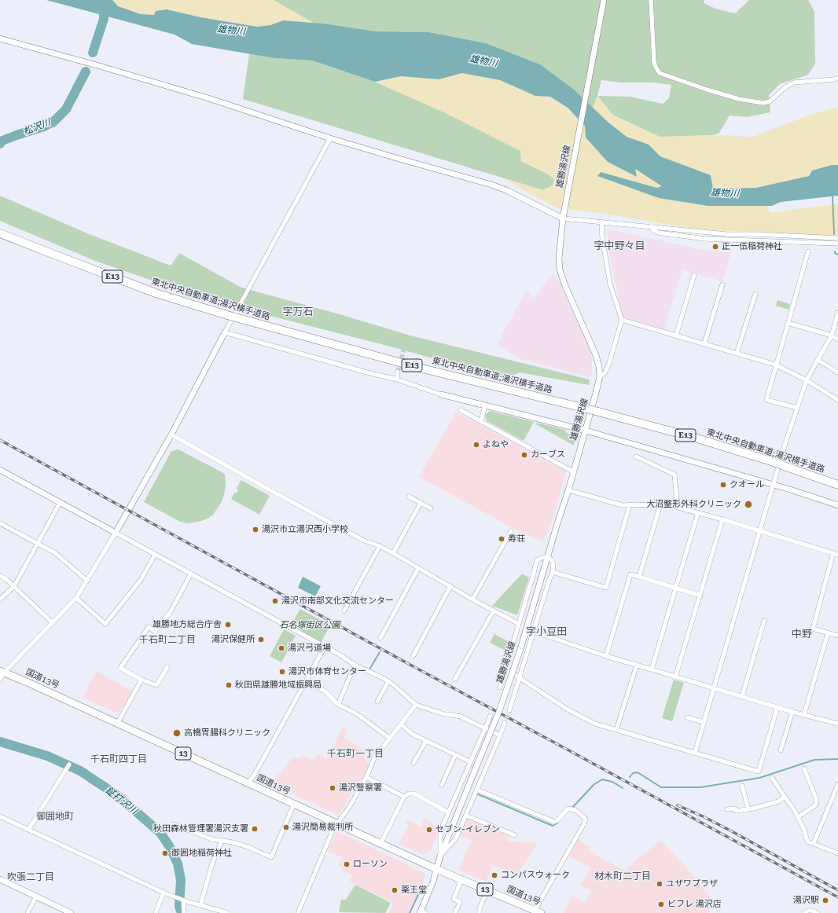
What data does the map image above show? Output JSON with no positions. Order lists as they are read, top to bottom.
{
  "streets": {
    "highway": [
      "E13",
      "東北中央自動車道;湯沢横手道路",
      "国道13号",
      "13"
    ],
    "street": ["雄勝湯沢線"]
  },
  "crossings": [
    ["雄勝湯沢線", "国道13号"]
  ],
  "districts": [
    "字中野々目",
    "字万石",
    "字小豆田",
    "中野",
    "千石町二丁目",
    "千石町一丁目",
    "千石町四丁目",
    "御囲地町",
    "材木町二丁目",
    "吹張二丁目"
  ],
  "water": ["雄物川", "松沢川", "鉦打沢川"],
  "parks": ["石名塚街区公園"],
  "places": [
    "正一伍稲荷神社",
    "よねや",
    "カーブス",
    "クオール",
    "大沼整形外科クリニック",
    "湯沢市立湯沢西小学校",
    "寿荘",
    "湯沢市南部文化交流センター",
    "雄勝地方総合庁舎",
    "湯沢保健所",
    "湯沢弓道場",
    "湯沢市体育センター",
    "秋田県雄勝地域振興局",
    "高橋胃腸科クリニック",
    "湯沢警察署",
    "湯沢簡易裁判所",
    "秋田森林管理署湯沢支署",
    "セブン-イレブン",
    "御囲地稲荷神社",
    "ローソン",
    "コンパスウォーク",
    "ユザワプラザ",
    "薬王堂",
    "湯沢駅",
    "ビフレ 湯沢店"
  ]
}
